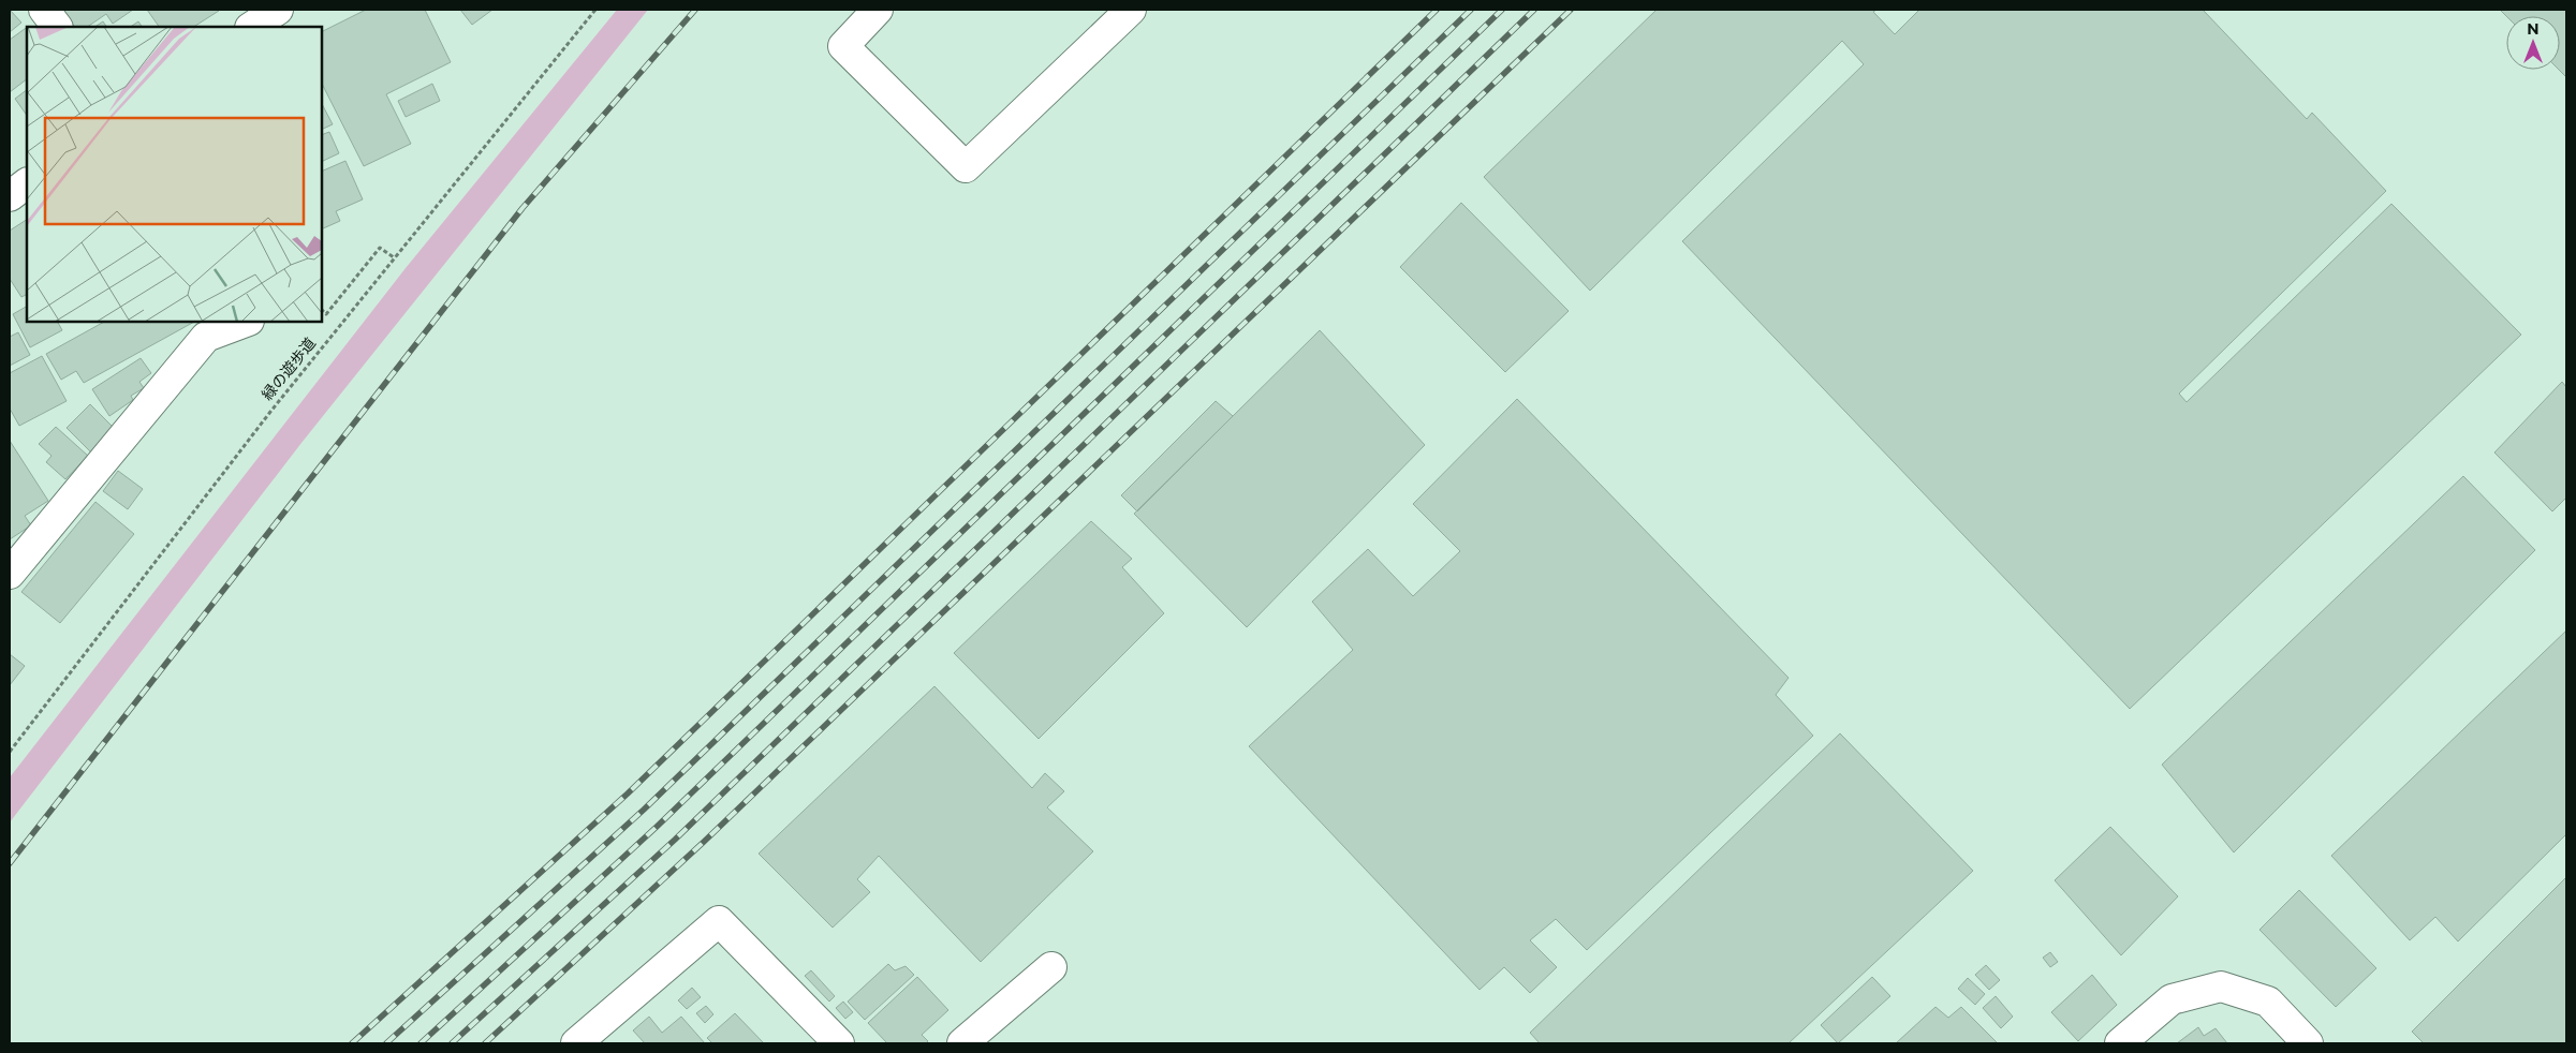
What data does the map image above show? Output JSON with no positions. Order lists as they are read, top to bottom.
{
  "streets": {
    "path": ["緑の遊歩道"]
  },
  "north": "top"
}
